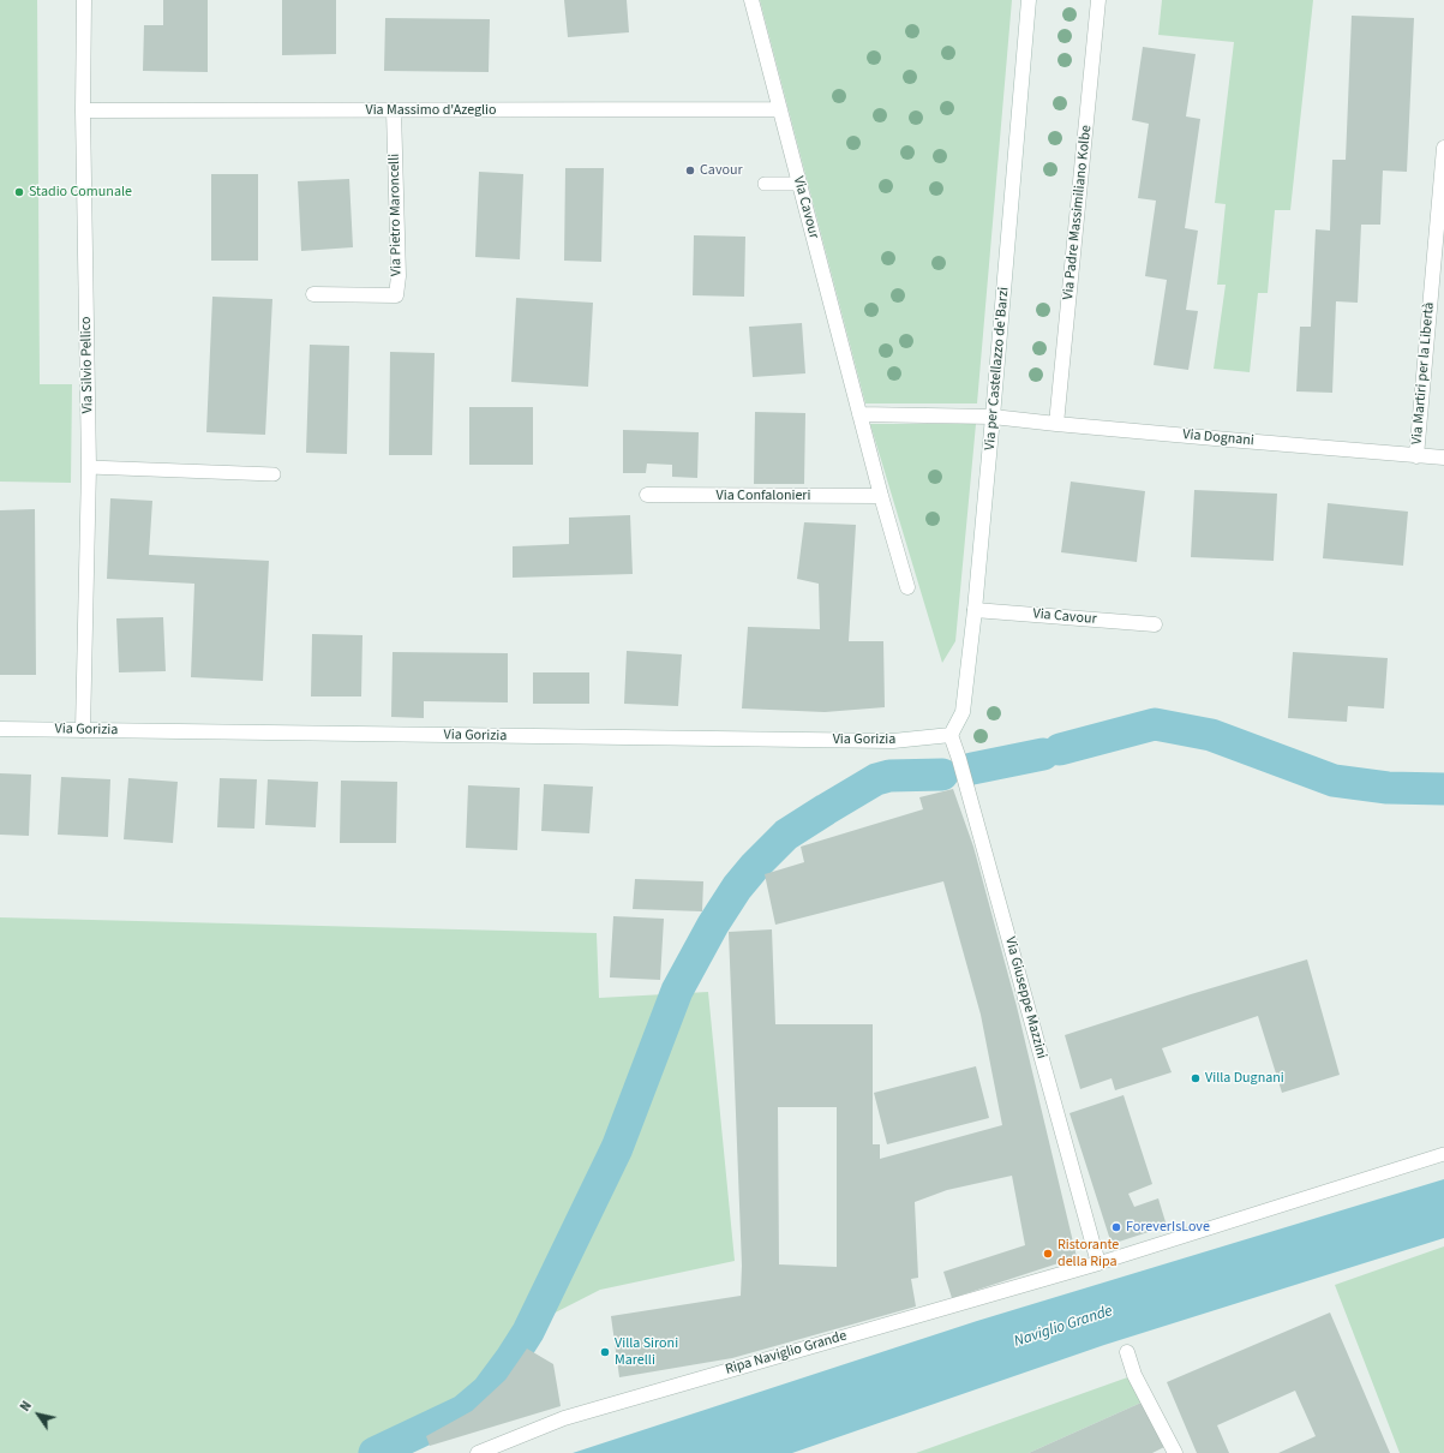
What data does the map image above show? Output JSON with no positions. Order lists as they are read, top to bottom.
{
  "streets": {
    "street": [
      "Via Massimo d'Azeglio",
      "Via Cavour",
      "Via Padre Massimiliano Kolbe",
      "Via Pietro Maroncelli",
      "Via Silvio Pellico",
      "Via per Castellazzo de'Barzi",
      "Via Martiri per la Libertà",
      "Via Dognani",
      "Via Confalonieri",
      "Via Gorizia",
      "Via Giuseppe Mazzini",
      "Ripa Naviglio Grande"
    ]
  },
  "crossings": [
    ["Via Massimo d'Azeglio", "Via Cavour"],
    ["Via Massimo d'Azeglio", "Via Pietro Maroncelli"],
    ["Via Massimo d'Azeglio", "Via Silvio Pellico"],
    ["Via Cavour", "Via per Castellazzo de'Barzi"],
    ["Via Cavour", "Via Confalonieri"],
    ["Via Padre Massimiliano Kolbe", "Via Dognani"],
    ["Via Silvio Pellico", "Via Gorizia"],
    ["Via per Castellazzo de'Barzi", "Via Dognani"],
    ["Via per Castellazzo de'Barzi", "Via Gorizia"],
    ["Via per Castellazzo de'Barzi", "Via Giuseppe Mazzini"],
    ["Via Martiri per la Libertà", "Via Dognani"],
    ["Via Gorizia", "Via Giuseppe Mazzini"],
    ["Via Giuseppe Mazzini", "Ripa Naviglio Grande"]
  ],
  "water": ["Naviglio Grande"],
  "places": [
    "Cavour",
    "Stadio Comunale",
    "Villa Dugnani",
    "ForeverIsLove",
    "Ristorante della Ripa",
    "Villa Sironi Marelli"
  ],
  "north": "top left"
}
